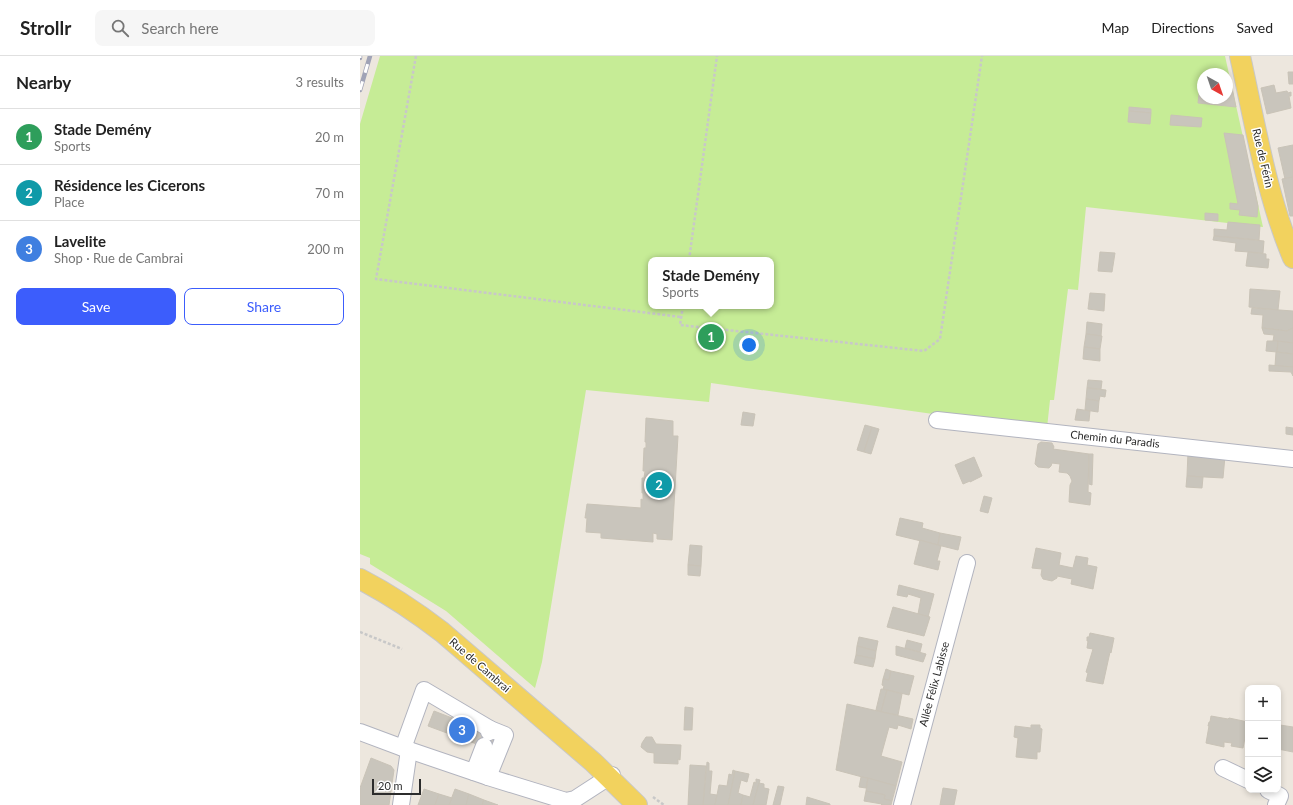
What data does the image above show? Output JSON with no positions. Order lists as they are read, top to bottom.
{
  "streets": {
    "main road": ["Rue de Férin", "Rue de Cambrai"],
    "street": ["Chemin du Paradis", "Allée Félix Labisse"]
  },
  "scale_bar": "20 m",
  "north": "bottom right",
  "page": {
    "header": "Strollr",
    "search": "Search here",
    "nav": ["Map", "Directions", "Saved"],
    "heading": ["Nearby", "3 results"],
    "list": [
      {
        "mark": "1",
        "name": "Stade Demény",
        "note": "Sports",
        "value": "20 m"
      },
      {
        "mark": "2",
        "name": "Résidence les Cicerons",
        "note": "Place",
        "value": "70 m"
      },
      {
        "mark": "3",
        "name": "Lavelite",
        "note": "Shop · Rue de Cambrai",
        "value": "200 m"
      }
    ],
    "popup": ["Stade Demény", "Sports"],
    "buttons": ["Save", "Share"],
    "pins": ["1", "2", "3"],
    "map_buttons": ["+", "−"],
    "scale": "20 m"
  }
}
